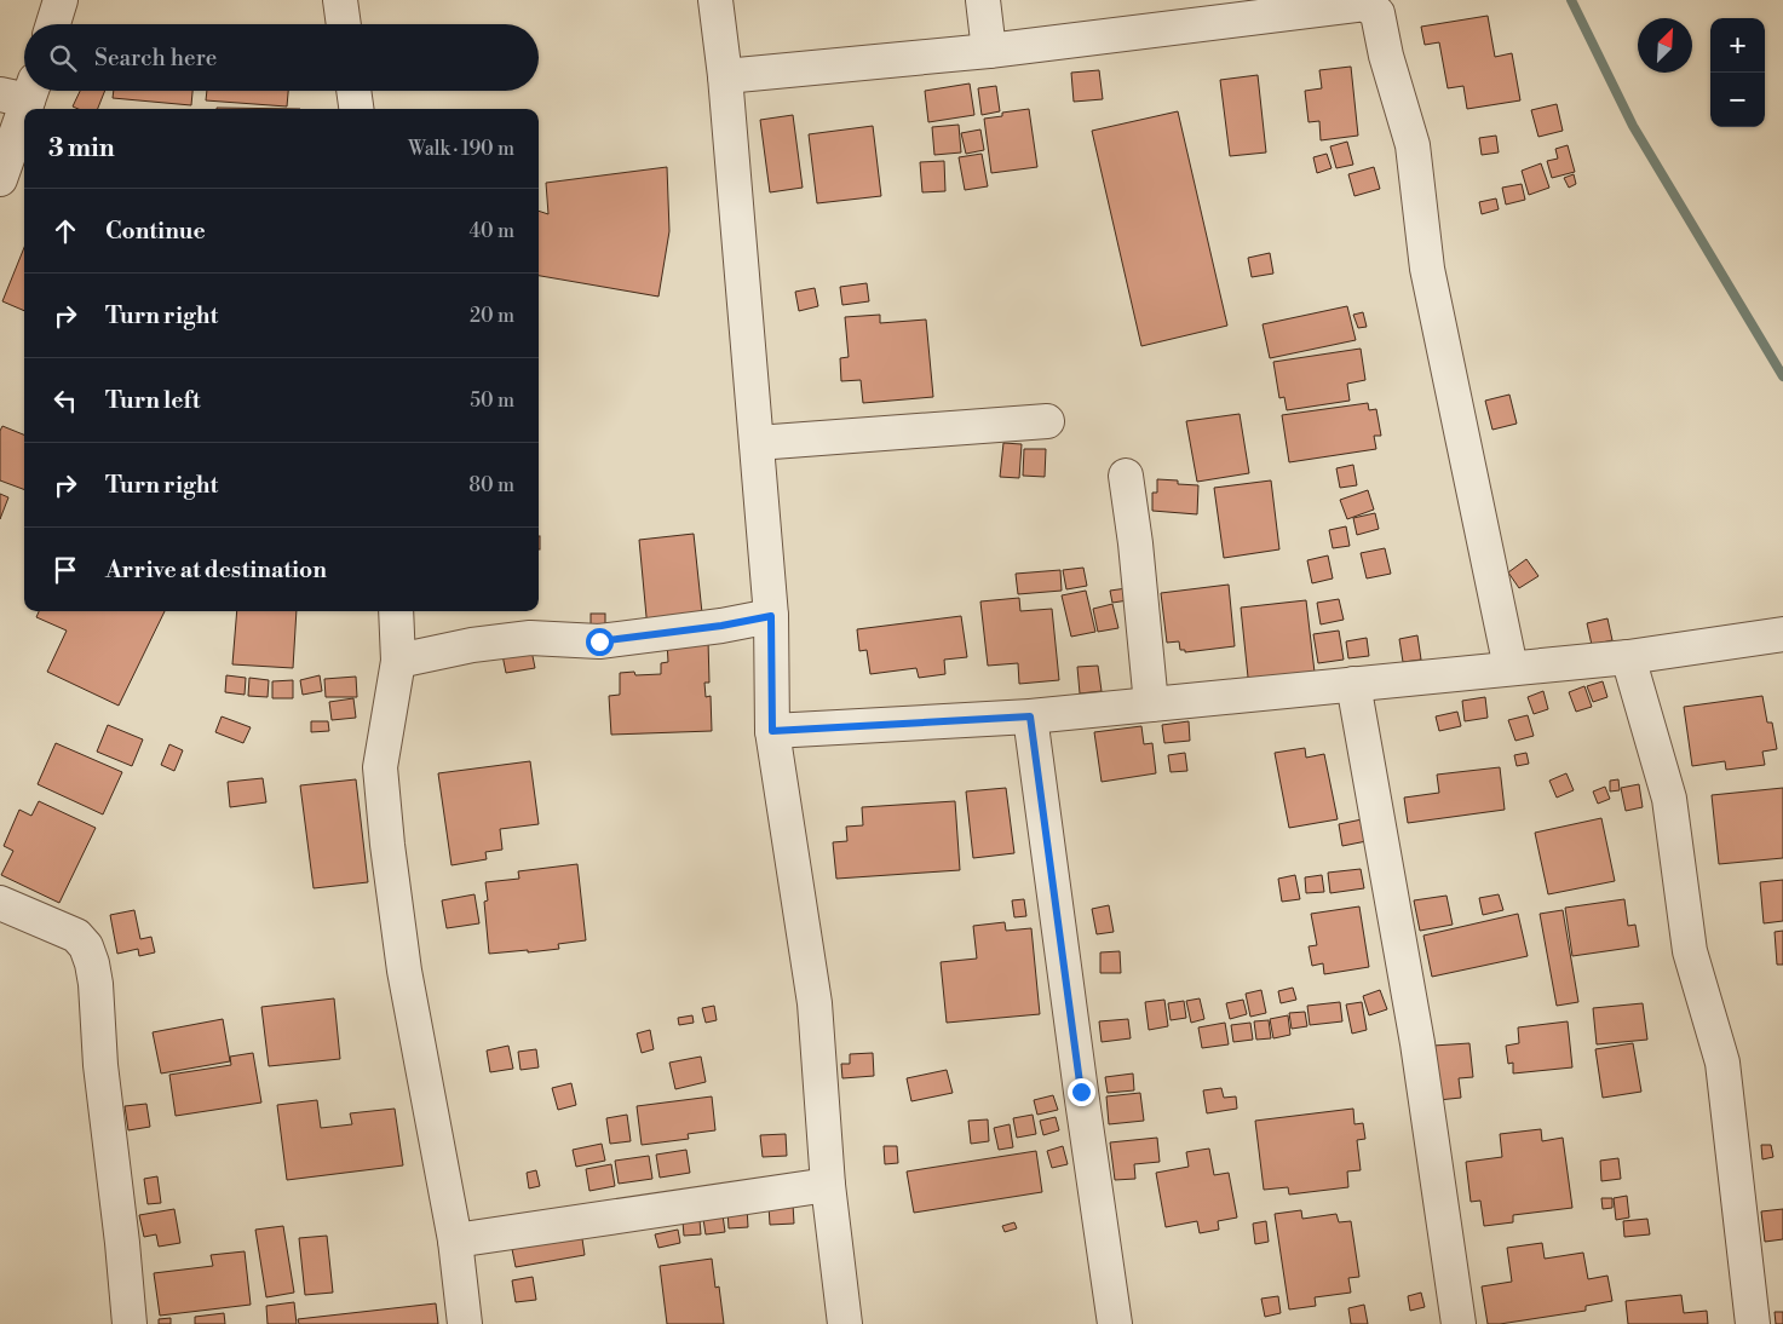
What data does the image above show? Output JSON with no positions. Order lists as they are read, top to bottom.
{
  "north": "top right",
  "page": {
    "map_buttons": ["+", "−"],
    "search": "Search here",
    "heading": ["3 min", "Walk · 190 m"],
    "list": [
      ["Continue", "40 m"],
      ["Turn right", "20 m"],
      ["Turn left", "50 m"],
      ["Turn right", "80 m"],
      "Arrive at destination"
    ]
  }
}
